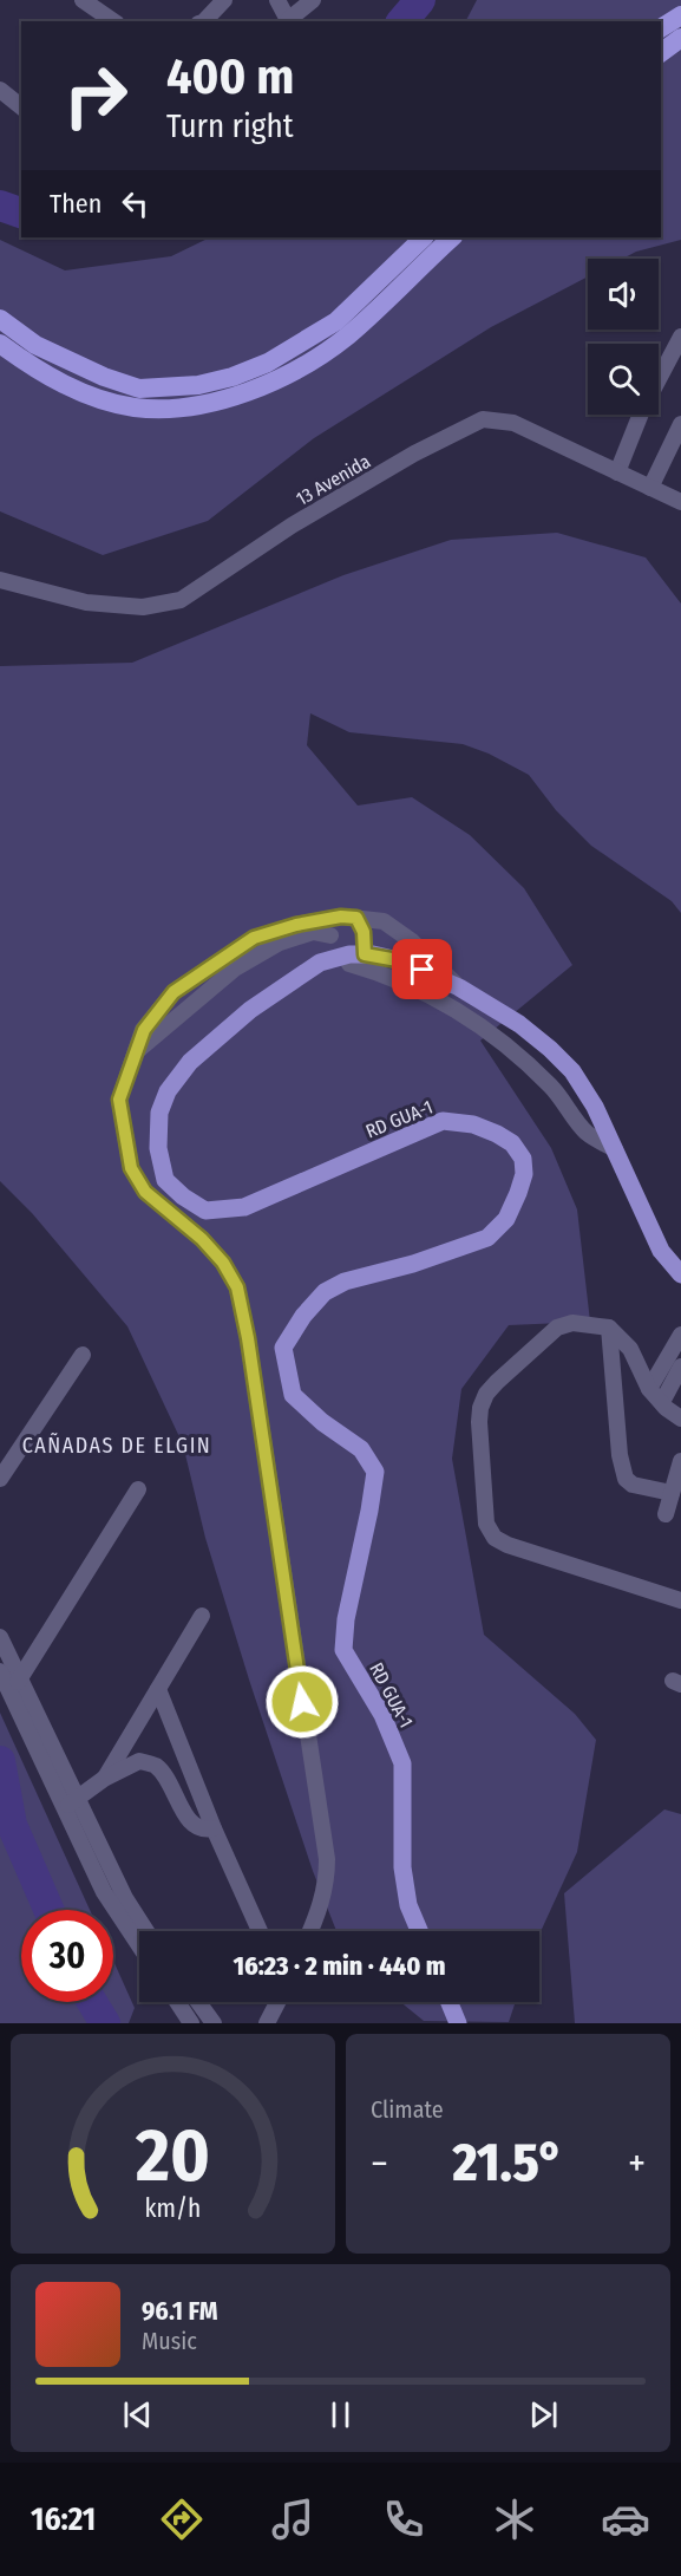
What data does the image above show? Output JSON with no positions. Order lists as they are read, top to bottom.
{
  "streets": {
    "main road": ["RD GUA-1"],
    "street": ["13 Avenida"]
  },
  "districts": ["CAÑADAS DE ELGIN"],
  "page": {
    "turn": ["400 m", "Turn right"],
    "then": "Then",
    "limit": "30",
    "trip": "16:23 · 2 min · 440 m",
    "tile": "Climate",
    "heat": ["−", "21.5°", "+"],
    "song": ["96.1 FM", "Music"],
    "tabs": "16:21",
    "gauge": ["20", "km/h"]
  }
}
